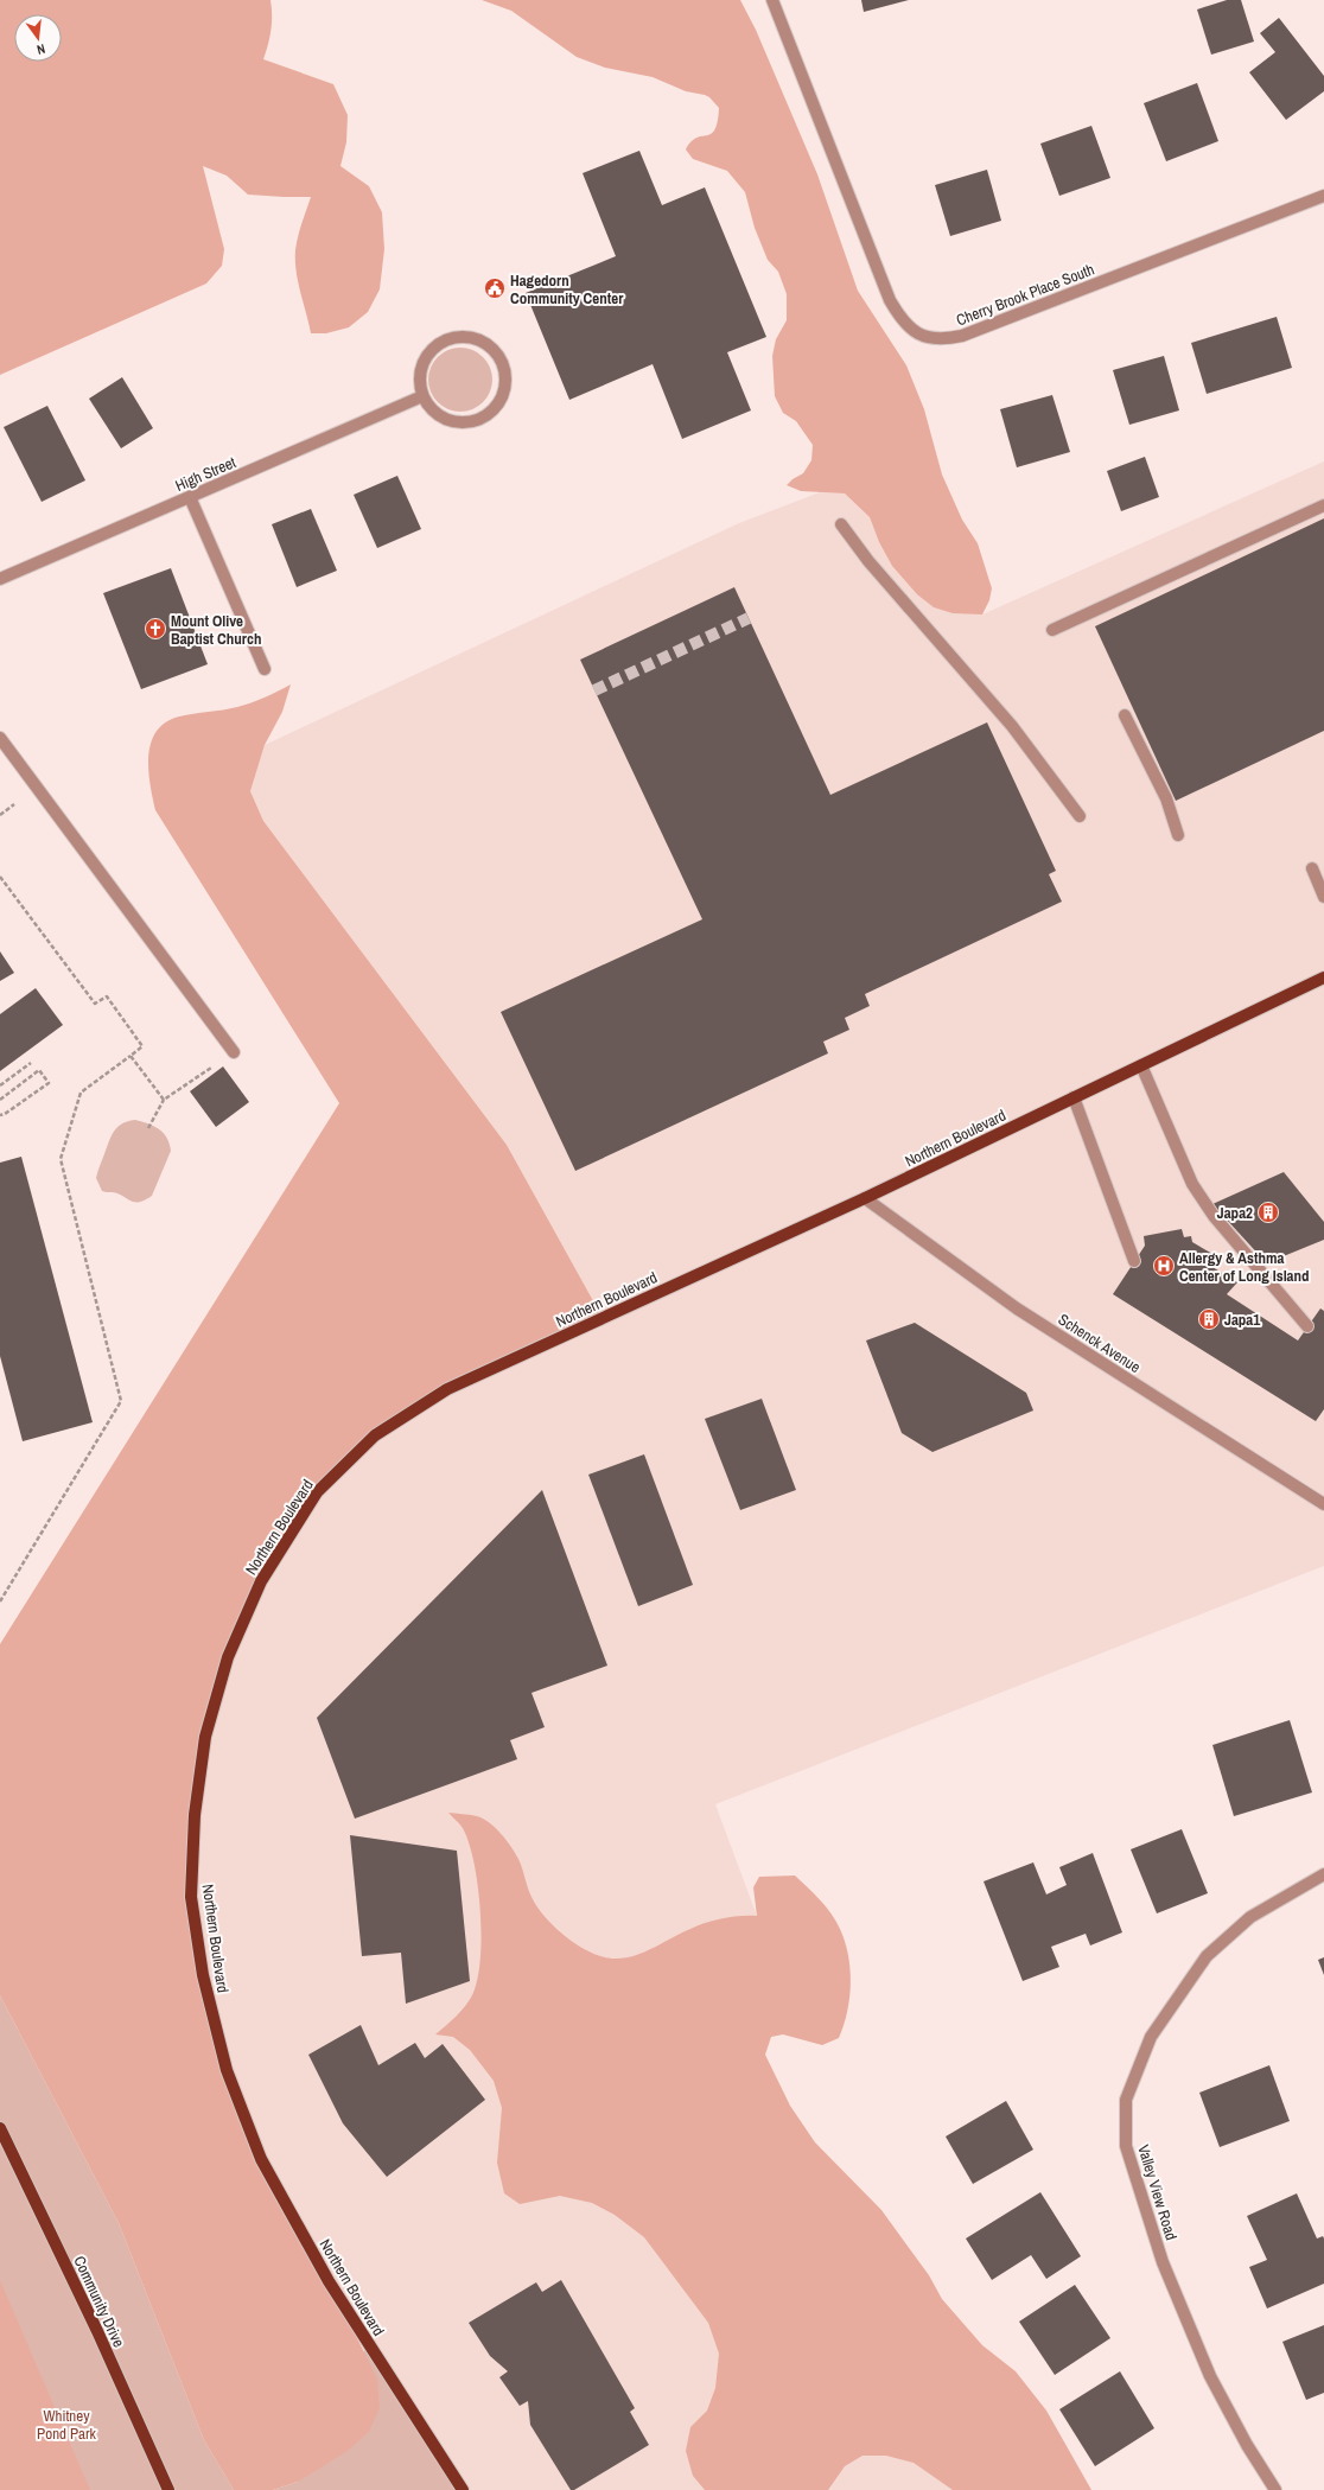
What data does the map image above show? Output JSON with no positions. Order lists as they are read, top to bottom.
{
  "streets": {
    "main road": ["Northern Boulevard", "Community Drive"],
    "street": [
      "Cherry Brook Place South",
      "High Street",
      "Schenck Avenue",
      "Valley View Road"
    ]
  },
  "crossings": [
    ["Northern Boulevard", "Schenck Avenue"]
  ],
  "parks": ["Whitney Pond Park"],
  "places": {
    "public building": ["Hagedorn Community Center"],
    "church": ["Mount Olive Baptist Church"],
    "building": ["Japa2", "Japa1"],
    "hospital": ["Allergy & Asthma Center of Long Island"]
  },
  "north": "bottom"
}
